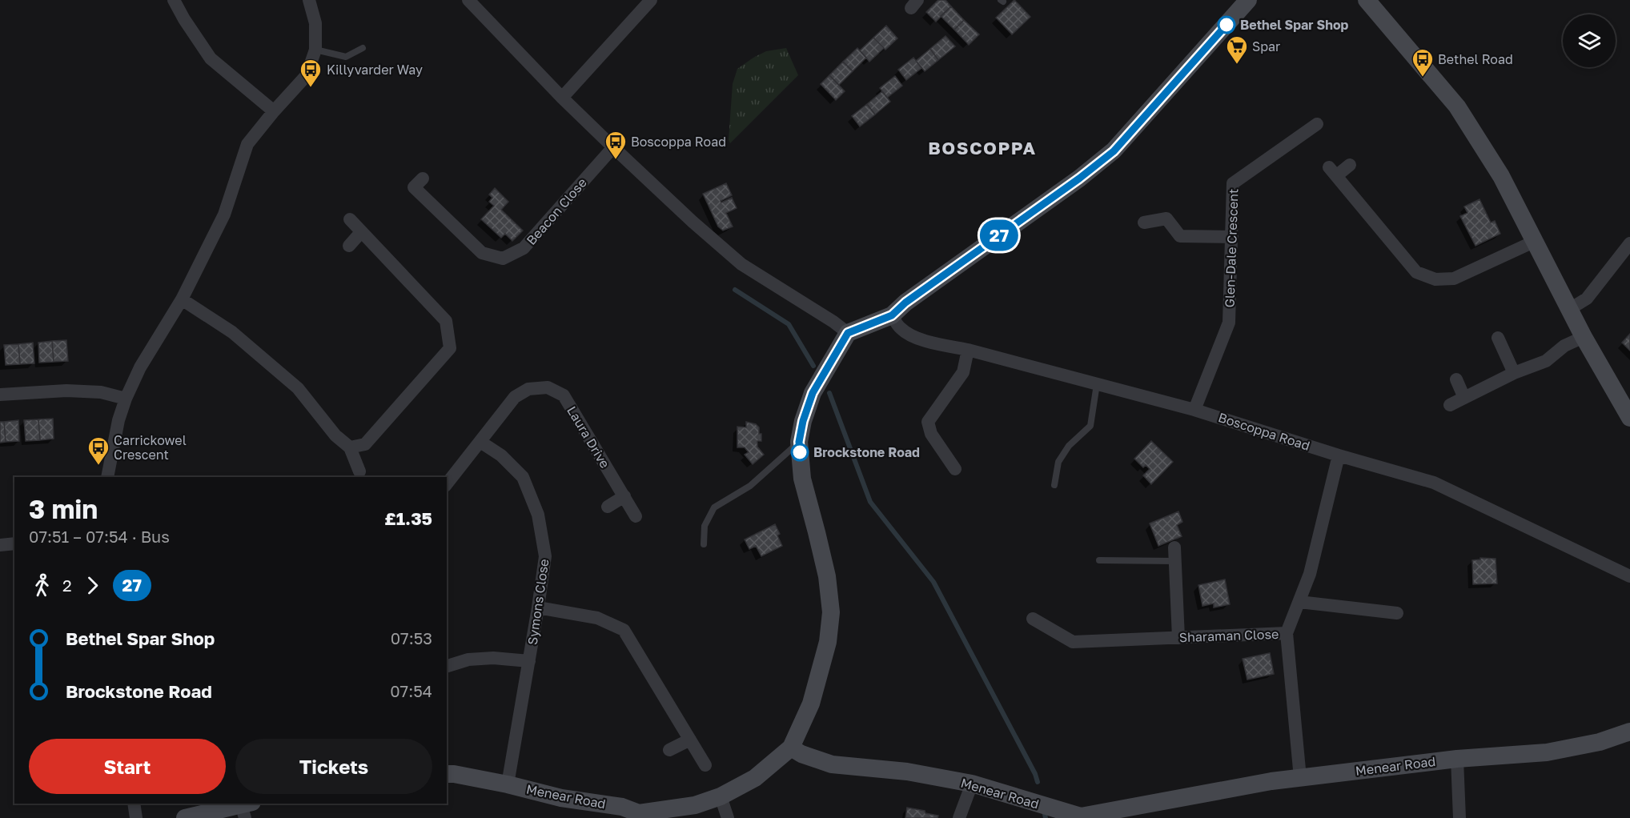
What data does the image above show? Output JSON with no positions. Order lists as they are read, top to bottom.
{
  "streets": {
    "street": [
      "Beacon Close",
      "Glen-Dale Crescent",
      "Boscoppa Road",
      "Laura Drive",
      "Symons Close",
      "Sharaman Close",
      "Menear Road"
    ]
  },
  "crossings": [
    ["Glen-Dale Crescent", "Boscoppa Road"],
    ["Laura Drive", "Symons Close"],
    ["Symons Close", "Menear Road"],
    ["Sharaman Close", "Menear Road"]
  ],
  "districts": ["BOSCOPPA"],
  "places": {
    "other": ["Bethel Spar Shop", "Brockstone Road"],
    "supermarket": ["Spar"],
    "bus stop": [
      "Bethel Road",
      "Killyvarder Way",
      "Boscoppa Road",
      "Carrickowel Crescent"
    ]
  },
  "lines": ["bus line 27"],
  "page": {
    "on_map": "27",
    "heading": ["3 min", "07:51 – 07:54 · Bus", "£1.35"],
    "legs": ["2", "27"],
    "list": [
      {
        "name": "Bethel Spar Shop",
        "value": "07:53"
      },
      {
        "name": "Brockstone Road",
        "value": "07:54"
      }
    ],
    "buttons": ["Start", "Tickets"]
  }
}
